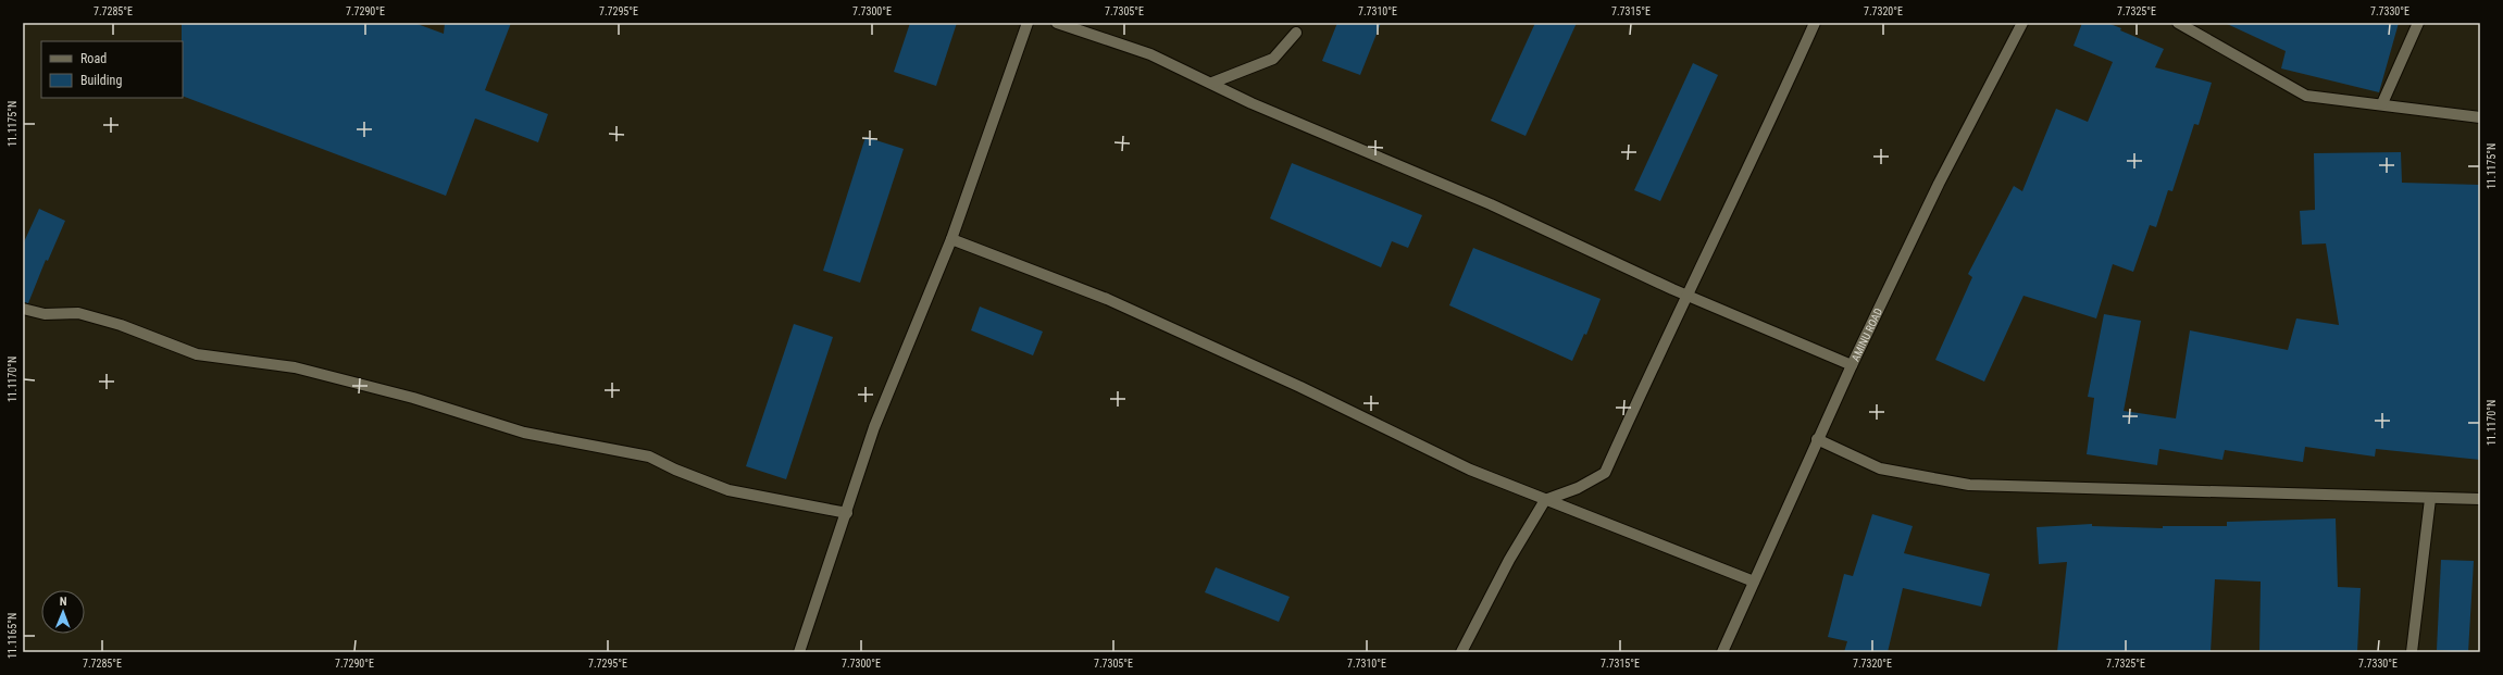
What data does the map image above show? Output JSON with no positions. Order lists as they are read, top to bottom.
{
  "streets": {
    "street": ["AMINU ROAD"]
  },
  "legend": ["Road", "Building"],
  "north": "top",
  "coordinates": [
    "7.7285°E",
    "7.7290°E",
    "7.7295°E",
    "7.7300°E",
    "7.7305°E",
    "7.7310°E",
    "7.7315°E",
    "7.7320°E",
    "7.7325°E",
    "7.7330°E",
    "11.1175°N",
    "11.1170°N",
    "11.1165°N"
  ]
}
